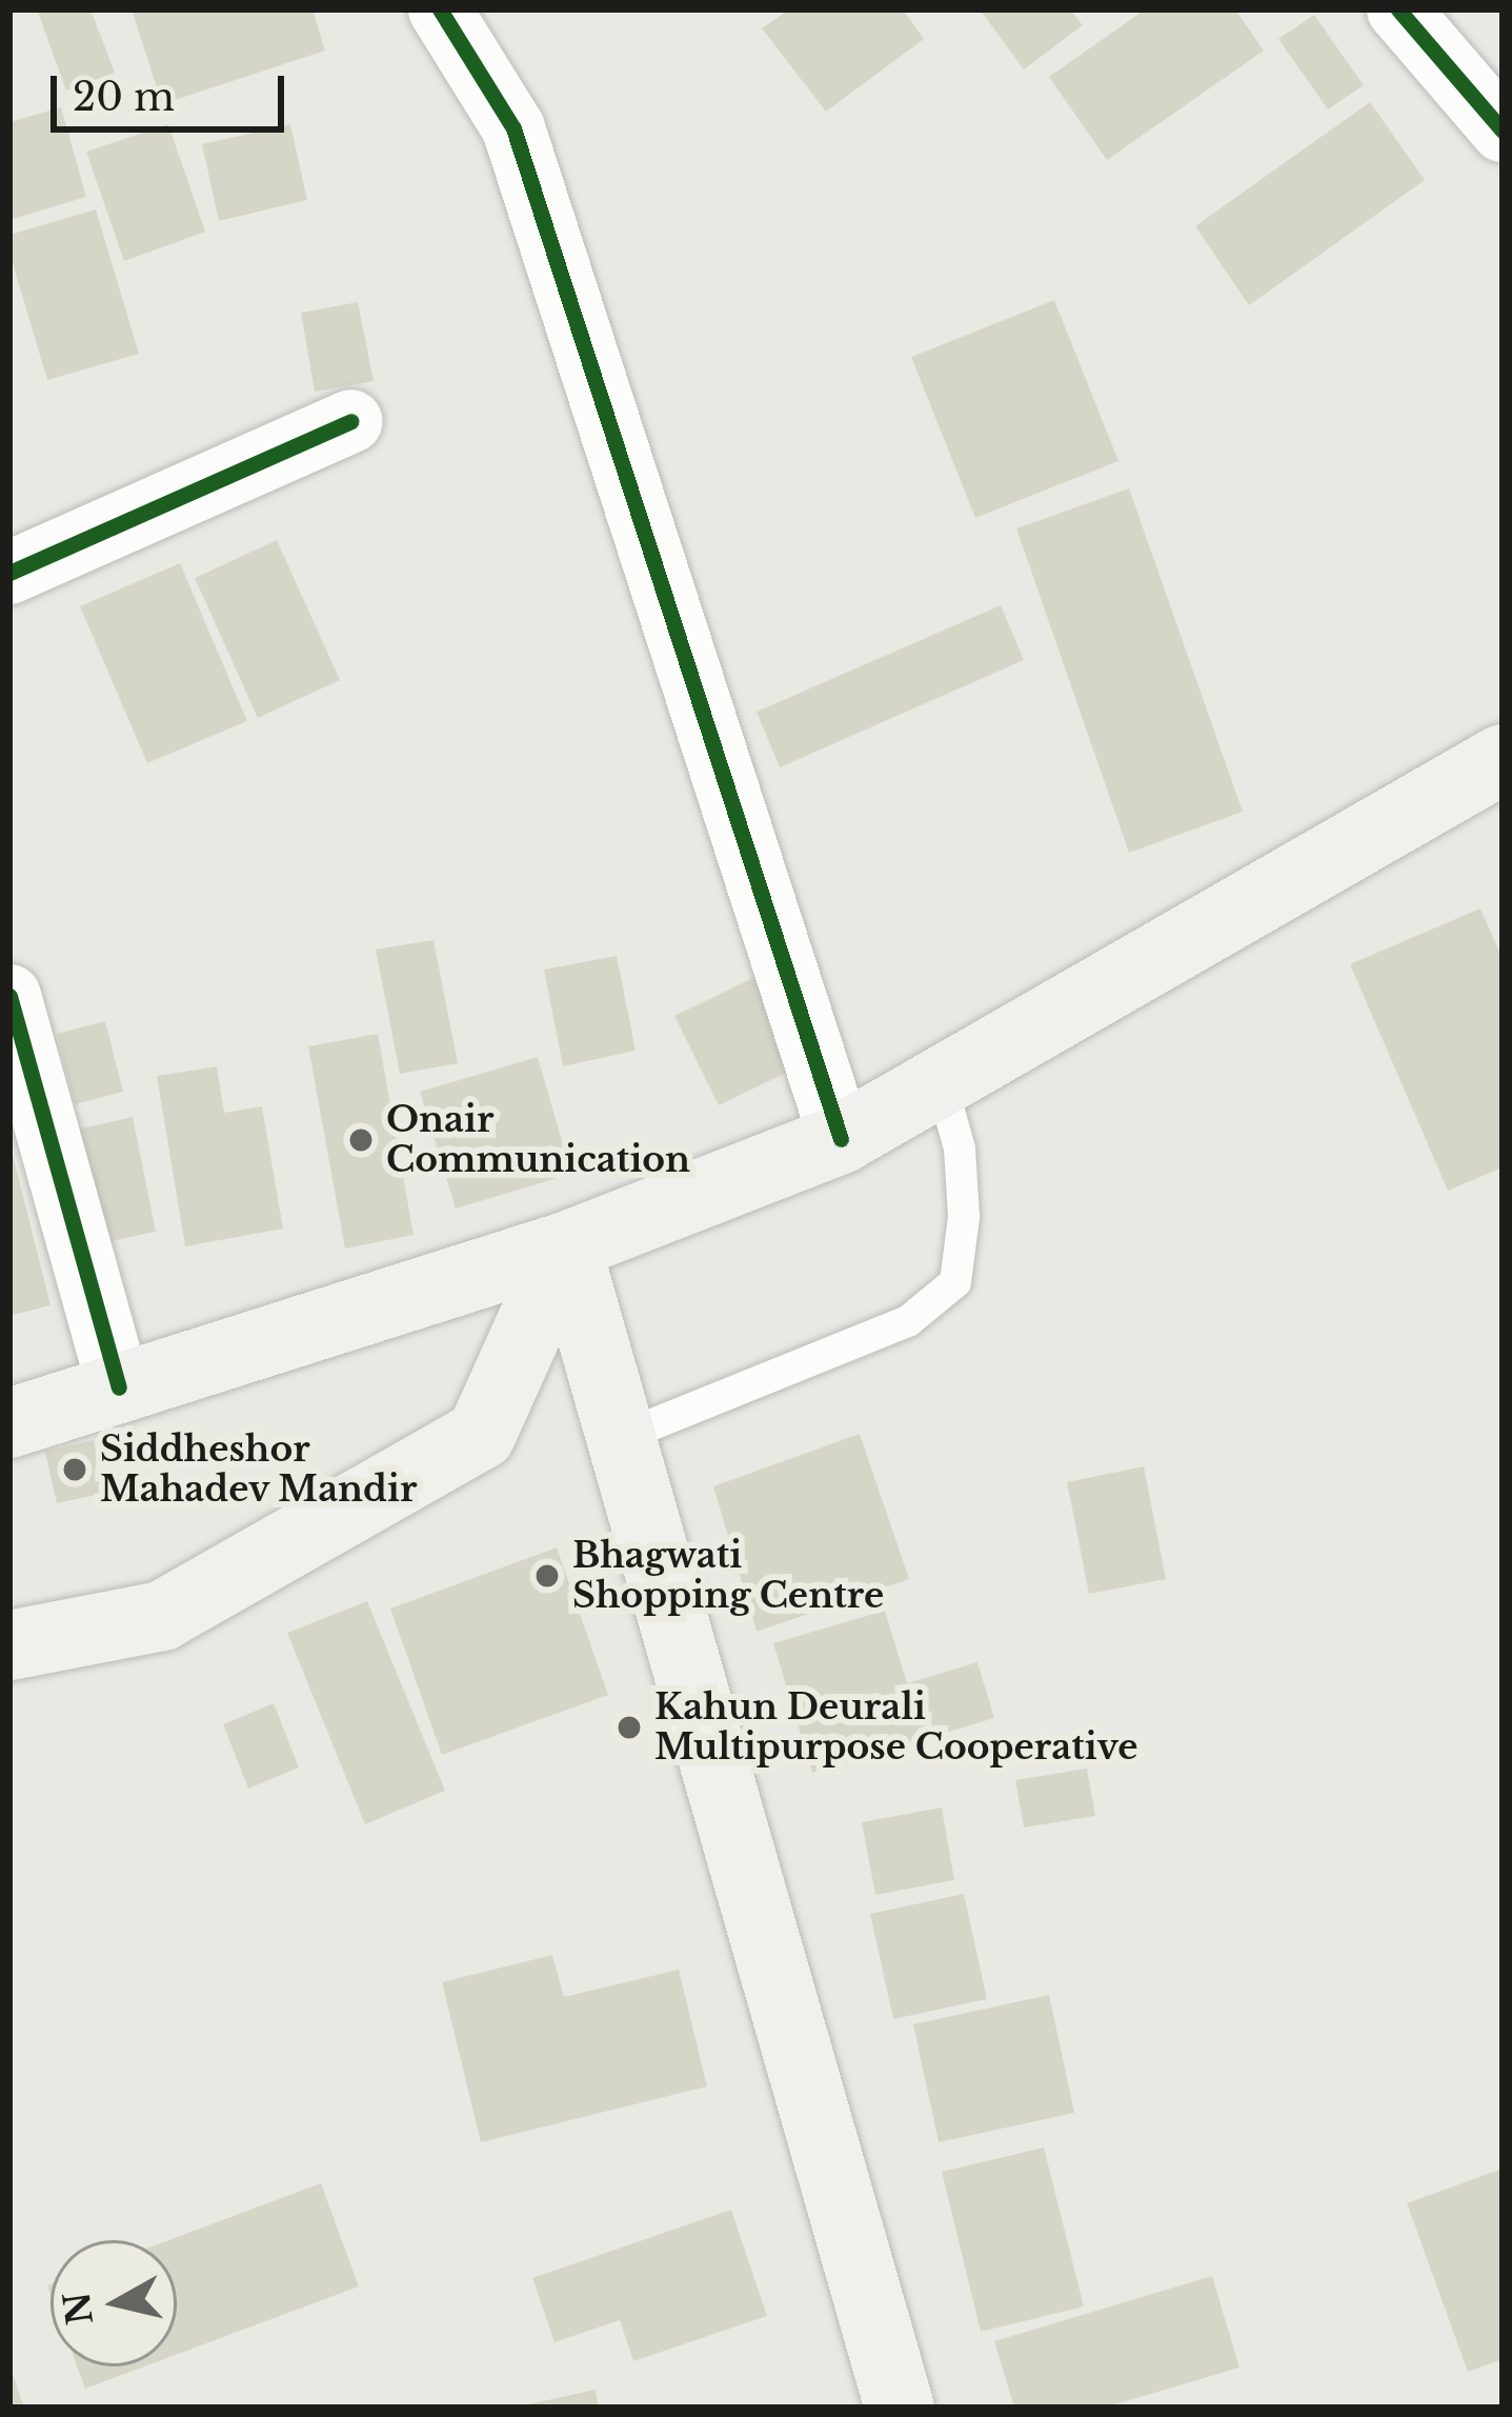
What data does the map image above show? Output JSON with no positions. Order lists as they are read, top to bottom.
{
  "places": [
    "Onair Communication",
    "Siddheshor Mahadev Mandir",
    "Bhagwati Shopping Centre",
    "Kahun Deurali Multipurpose Cooperative"
  ],
  "scale_bar": "20 m",
  "north": "left"
}
